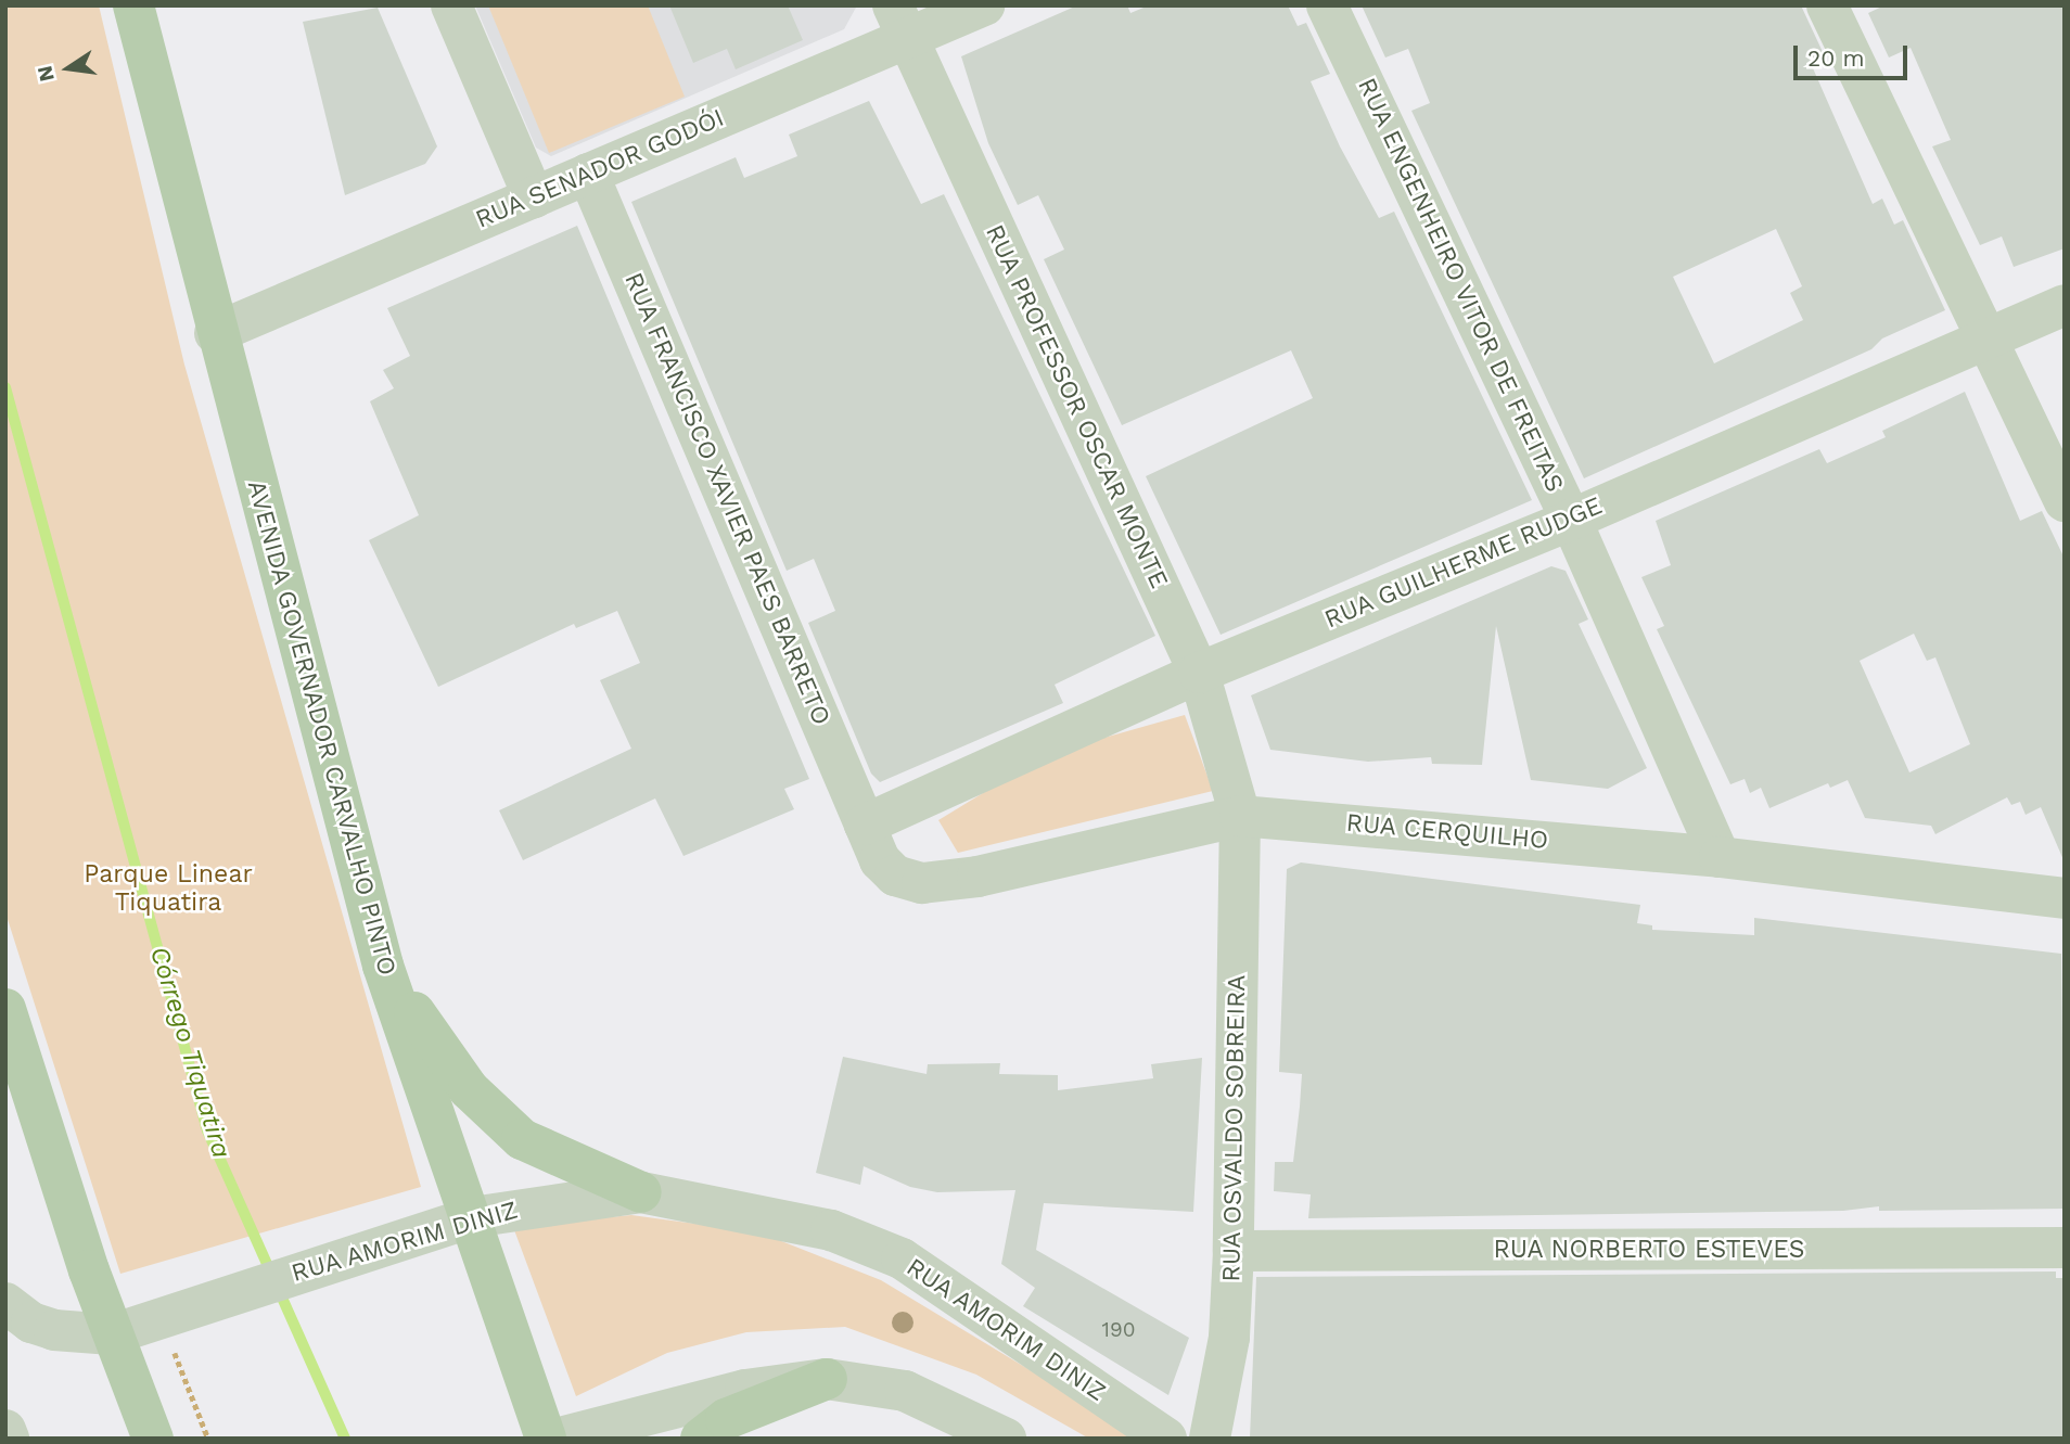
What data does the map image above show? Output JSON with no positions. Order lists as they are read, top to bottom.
{
  "streets": {
    "main road": ["AVENIDA GOVERNADOR CARVALHO PINTO"],
    "street": [
      "RUA SENADOR GODÓI",
      "RUA ENGENHEIRO VITOR DE FREITAS",
      "RUA PROFESSOR OSCAR MONTE",
      "RUA FRANCISCO XAVIER PAES BARRETO",
      "RUA GUILHERME RUDGE",
      "RUA CERQUILHO",
      "RUA OSVALDO SOBREIRA",
      "RUA AMORIM DINIZ",
      "RUA NORBERTO ESTEVES"
    ]
  },
  "crossings": [
    ["RUA SENADOR GODÓI", "RUA PROFESSOR OSCAR MONTE"],
    ["RUA SENADOR GODÓI", "RUA FRANCISCO XAVIER PAES BARRETO"],
    ["RUA SENADOR GODÓI", "AVENIDA GOVERNADOR CARVALHO PINTO"],
    ["RUA ENGENHEIRO VITOR DE FREITAS", "RUA GUILHERME RUDGE"],
    ["RUA ENGENHEIRO VITOR DE FREITAS", "RUA CERQUILHO"],
    ["RUA PROFESSOR OSCAR MONTE", "RUA GUILHERME RUDGE"],
    ["RUA PROFESSOR OSCAR MONTE", "RUA CERQUILHO"],
    ["RUA PROFESSOR OSCAR MONTE", "RUA OSVALDO SOBREIRA"],
    ["RUA FRANCISCO XAVIER PAES BARRETO", "RUA GUILHERME RUDGE"],
    ["RUA FRANCISCO XAVIER PAES BARRETO", "RUA CERQUILHO"],
    ["RUA GUILHERME RUDGE", "RUA CERQUILHO"],
    ["AVENIDA GOVERNADOR CARVALHO PINTO", "RUA AMORIM DINIZ"],
    ["RUA CERQUILHO", "RUA OSVALDO SOBREIRA"],
    ["RUA OSVALDO SOBREIRA", "RUA NORBERTO ESTEVES"]
  ],
  "water": ["Córrego Tiquatira"],
  "parks": ["Parque Linear Tiquatira"],
  "house_numbers": ["190"],
  "scale_bar": "20 m",
  "north": "left"
}
